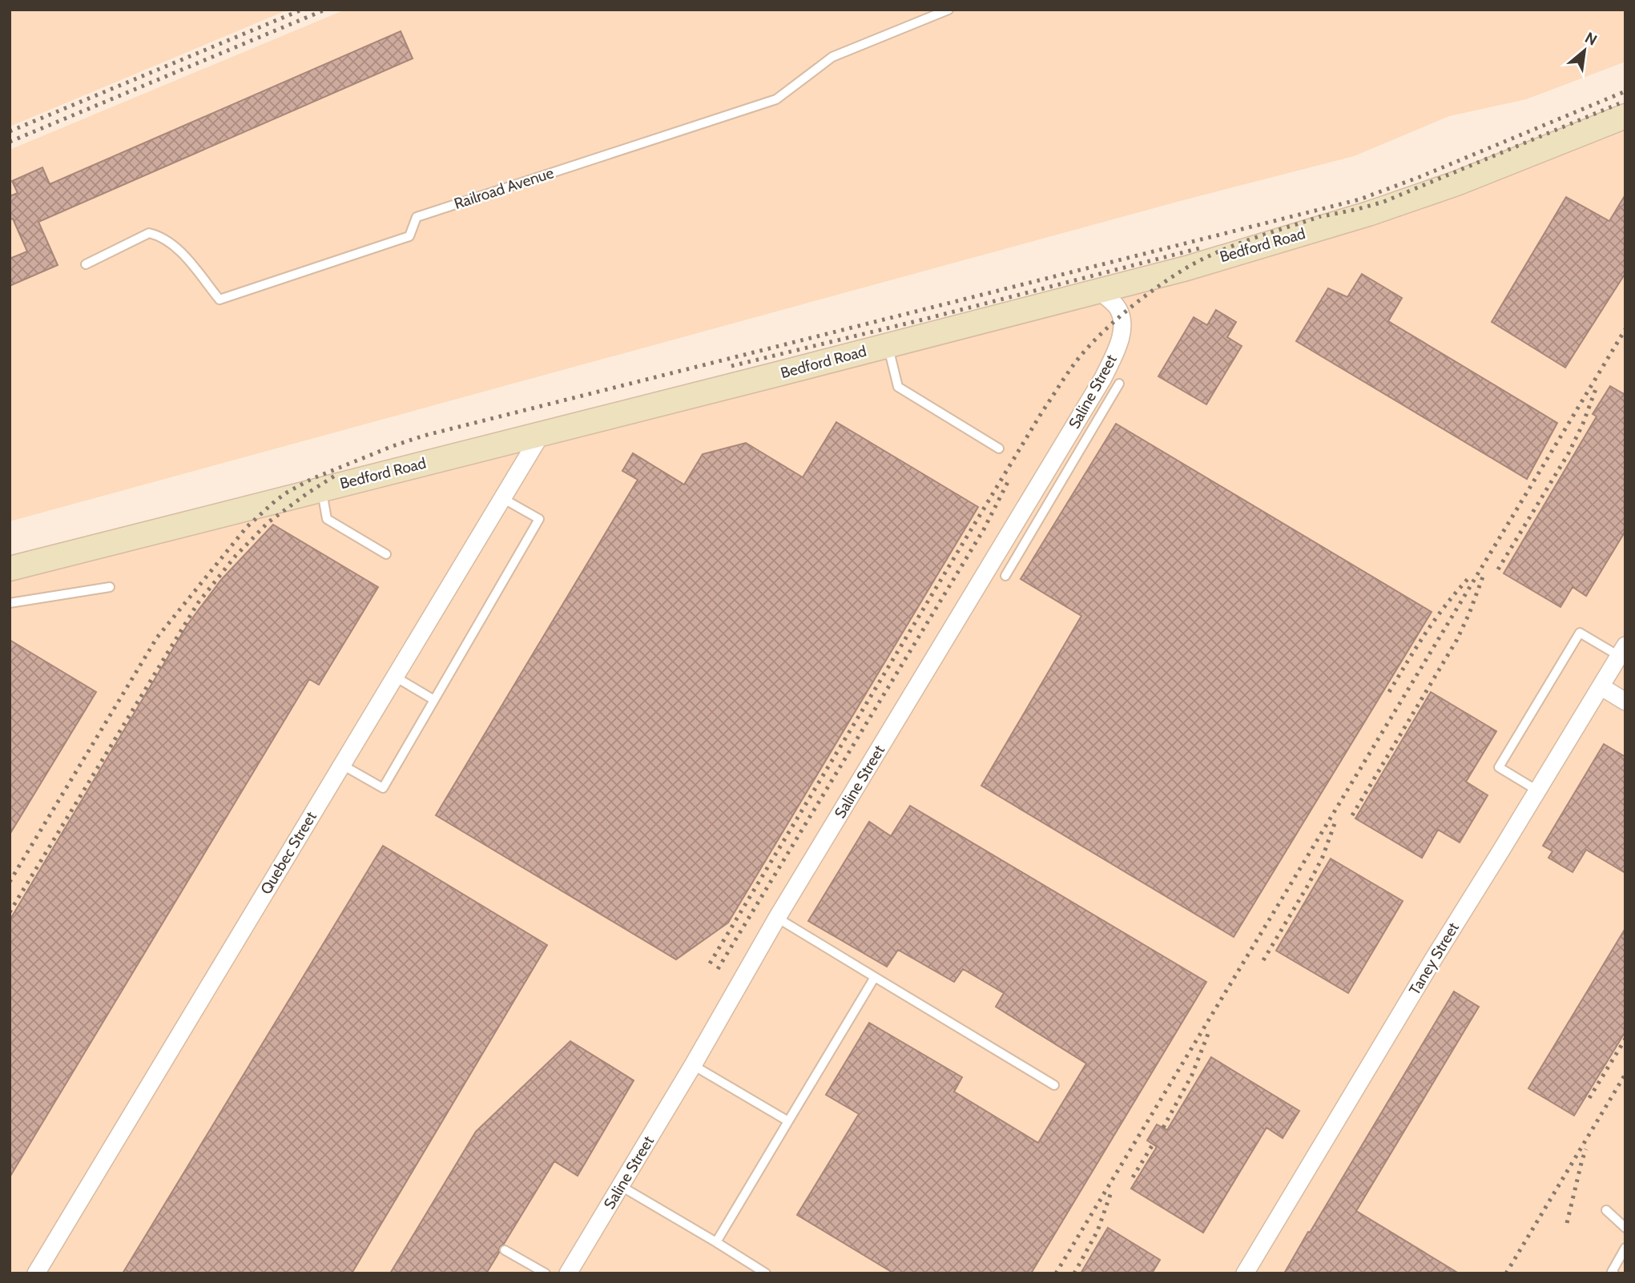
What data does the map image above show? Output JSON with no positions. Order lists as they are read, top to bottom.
{
  "streets": {
    "street": [
      "Bedford Road",
      "Saline Street",
      "Quebec Street",
      "Taney Street"
    ],
    "lane": ["Railroad Avenue"]
  },
  "crossings": [
    ["Bedford Road", "Saline Street"],
    ["Bedford Road", "Quebec Street"]
  ],
  "north": "top right"
}
